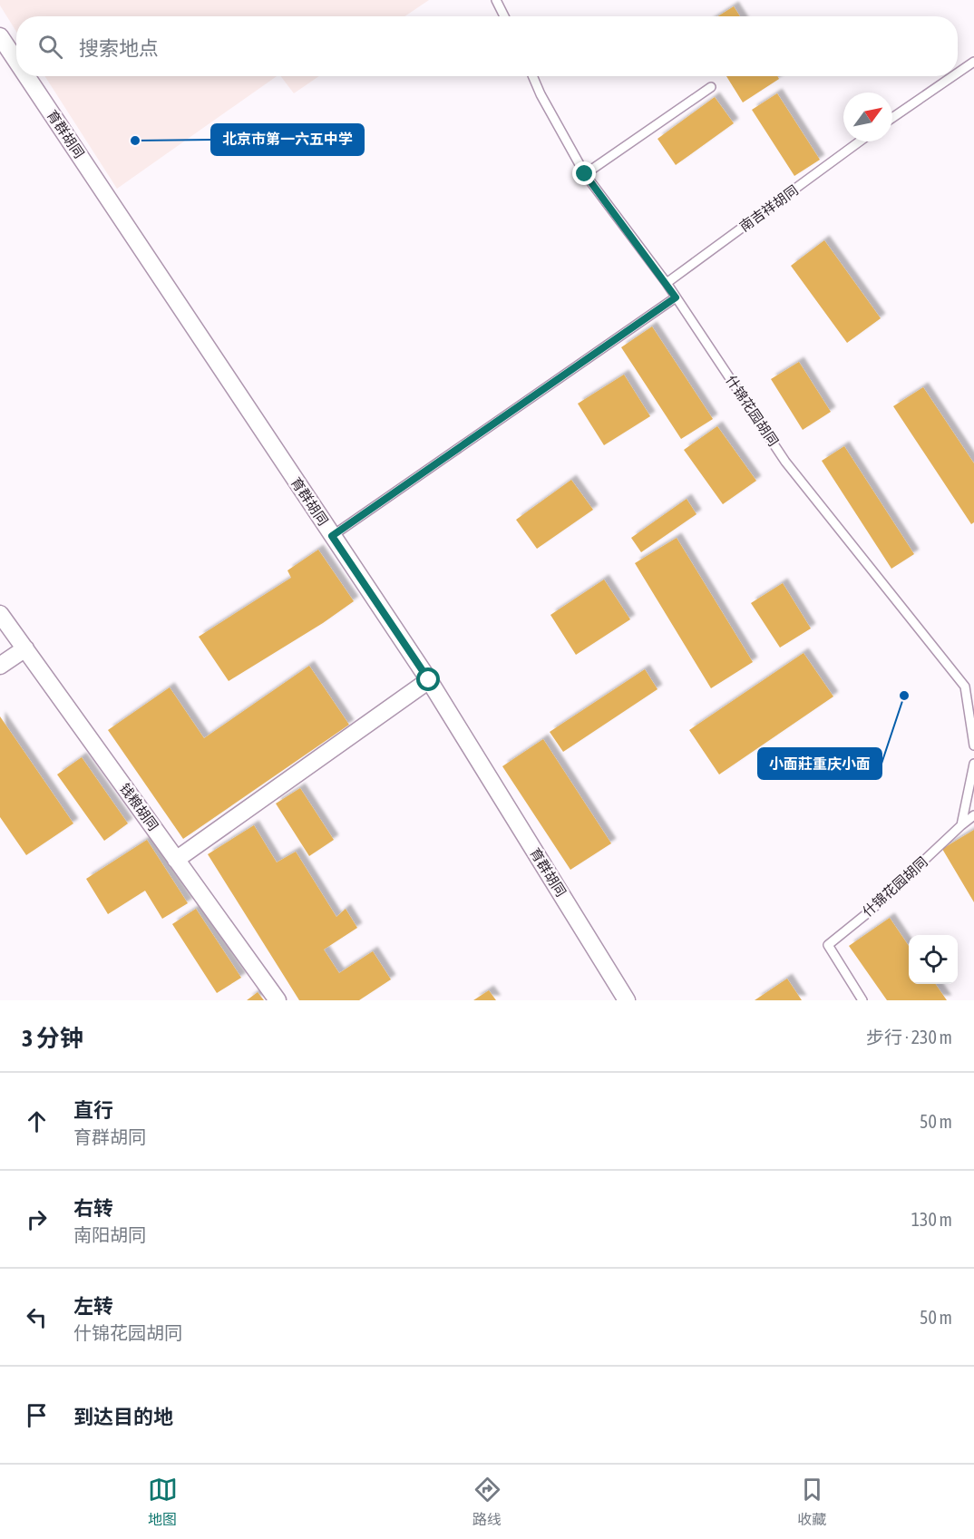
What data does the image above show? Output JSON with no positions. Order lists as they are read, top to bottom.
{
  "streets": {
    "street": ["育群胡同", "钱粮胡同"],
    "lane": ["南吉祥胡同", "什锦花园胡同"]
  },
  "crossings": [
    ["南吉祥胡同", "什锦花园胡同"]
  ],
  "places": ["北京市第一六五中学", "小面莊重庆小面"],
  "north": "top right",
  "page": {
    "search": "搜索地点",
    "heading": ["3 分钟", "步行 · 230 m"],
    "list": [
      ["直行", "育群胡同", "50 m"],
      ["右转", "南阳胡同", "130 m"],
      ["左转", "什锦花园胡同", "50 m"],
      "到达目的地"
    ],
    "nav": ["地图", "路线", "收藏"]
  }
}
